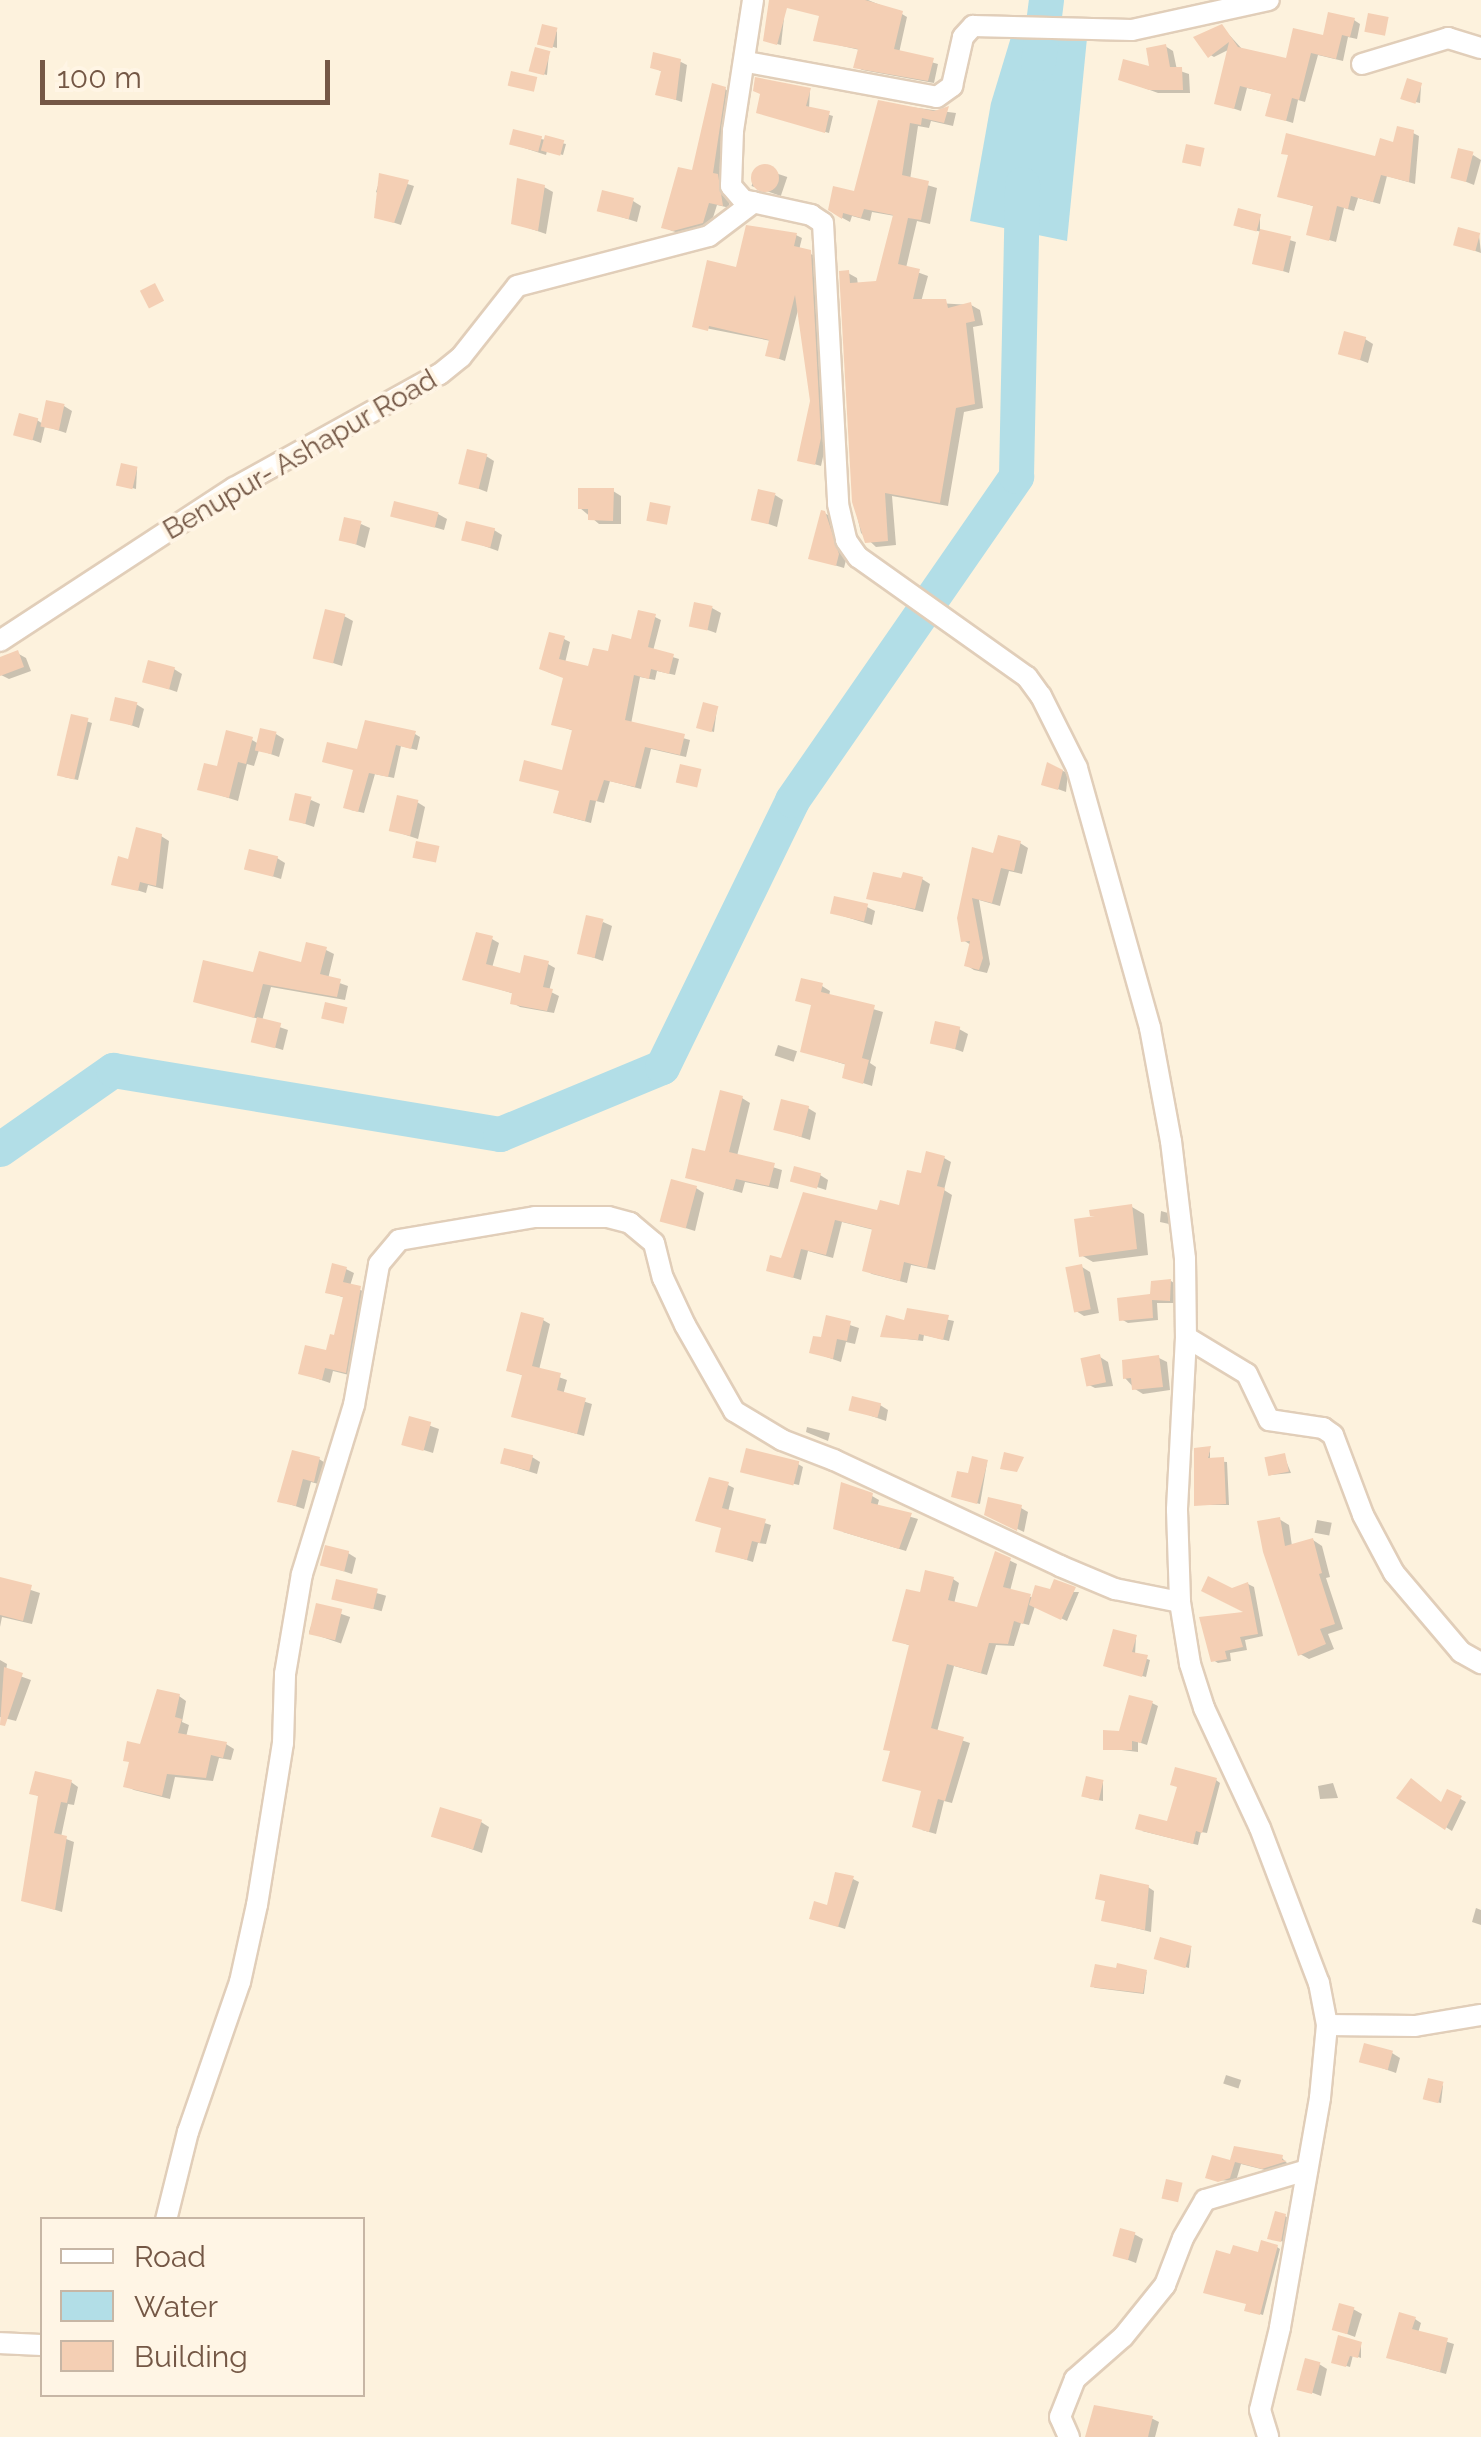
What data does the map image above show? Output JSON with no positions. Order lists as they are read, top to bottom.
{
  "streets": {
    "street": ["Benupur- Ashapur Road"]
  },
  "legend": ["Road", "Water", "Building"],
  "scale_bar": "100 m"
}
